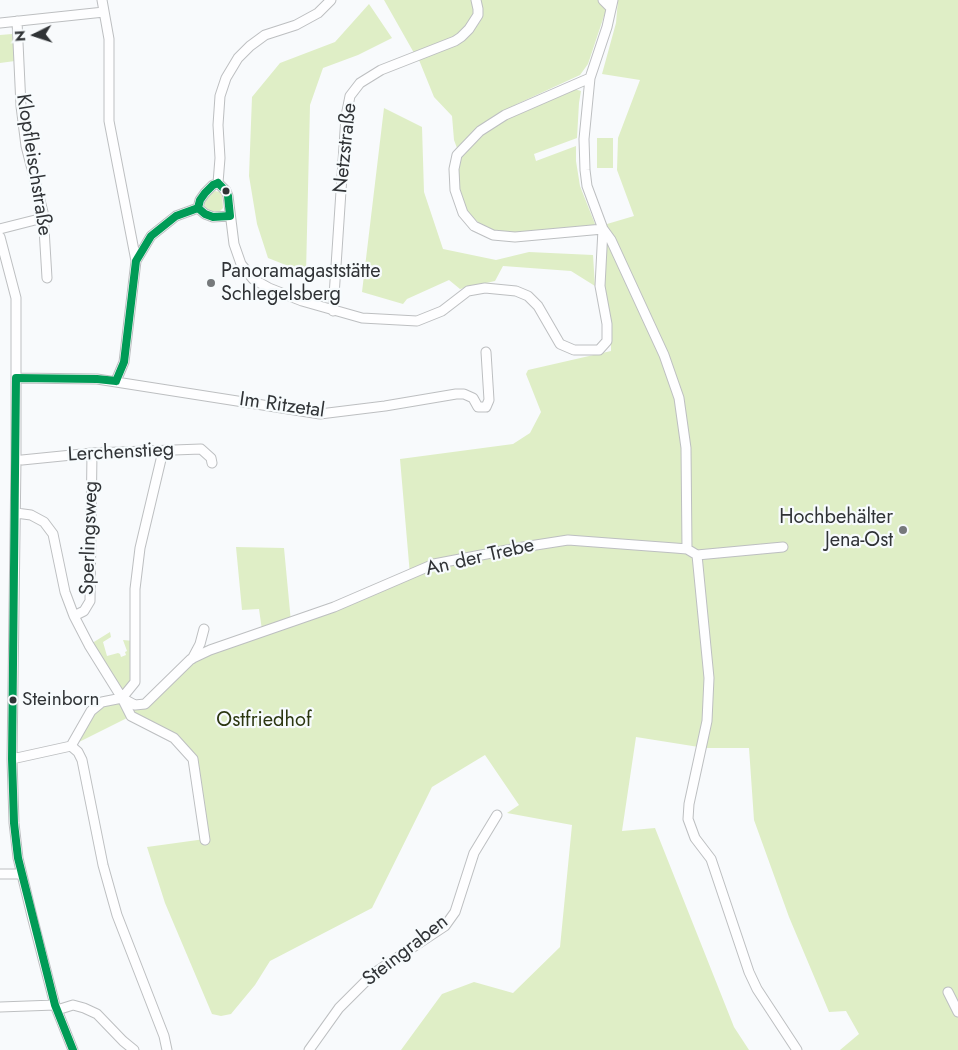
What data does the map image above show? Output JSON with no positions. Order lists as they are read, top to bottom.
{
  "streets": {
    "street": [
      "Netzstraße",
      "Klopfleischstraße",
      "Im Ritzetal",
      "Lerchenstieg",
      "Sperlingsweg",
      "An der Trebe",
      "Steingraben"
    ]
  },
  "crossings": [
    ["Lerchenstieg", "Sperlingsweg"]
  ],
  "parks": ["Ostfriedhof"],
  "places": ["Panoramagaststätte Schlegelsberg", "Hochbehälter Jena-Ost", "Steinborn"],
  "north": "left"
}
